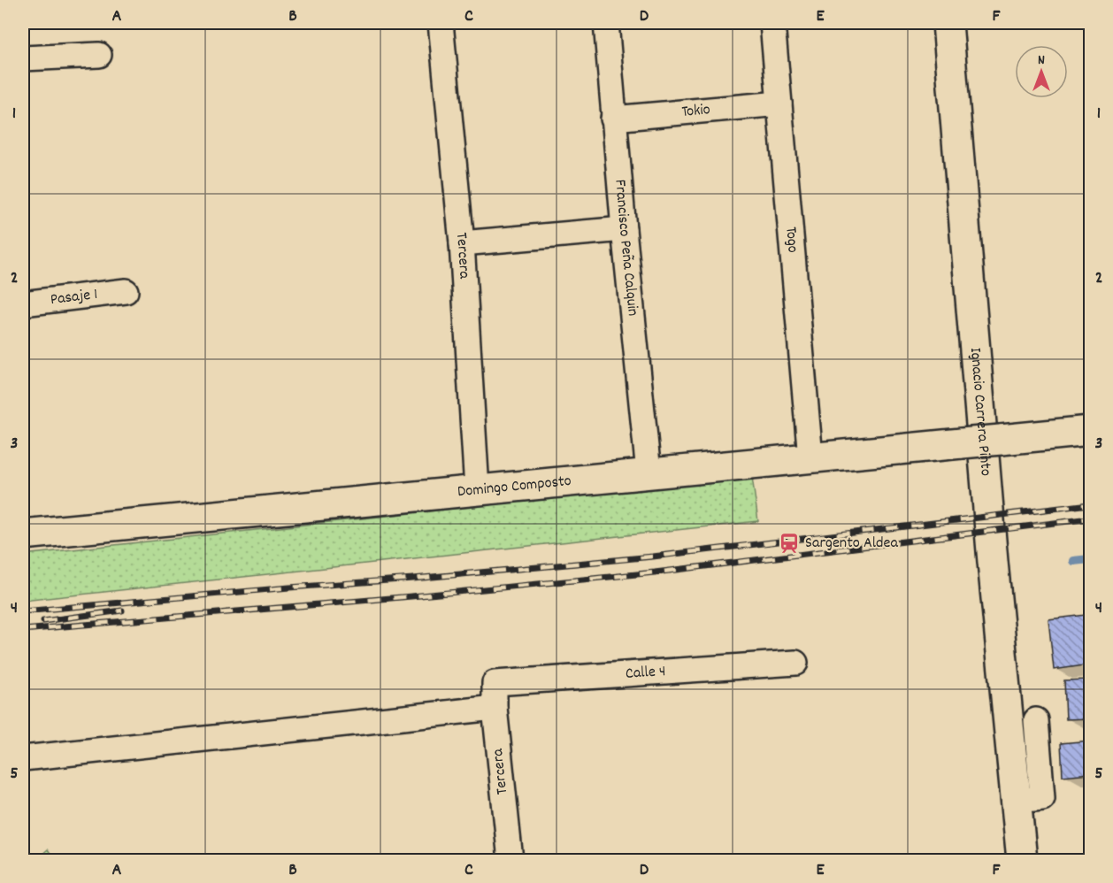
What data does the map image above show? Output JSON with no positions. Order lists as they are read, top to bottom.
{
  "streets": {
    "main road": ["Ignacio Carrera Pinto", "Domingo Composto"],
    "street": [
      "Tokio",
      "Togo",
      "Francisco Peña Calquin",
      "Tercera",
      "Pasaje 1",
      "Calle 4"
    ]
  },
  "crossings": [
    ["Tokio", "Togo"],
    ["Tokio", "Francisco Peña Calquin"],
    ["Togo", "Domingo Composto"],
    ["Francisco Peña Calquin", "Domingo Composto"],
    ["Tercera", "Domingo Composto"],
    ["Tercera", "Calle 4"]
  ],
  "places": {
    "station": ["Sargento Aldea"]
  },
  "north": "top",
  "grid": {
    "columns": [
      "A",
      "B",
      "C",
      "D",
      "E",
      "F"
    ],
    "rows": [
      "1",
      "2",
      "3",
      "4",
      "5"
    ]
  }
}
